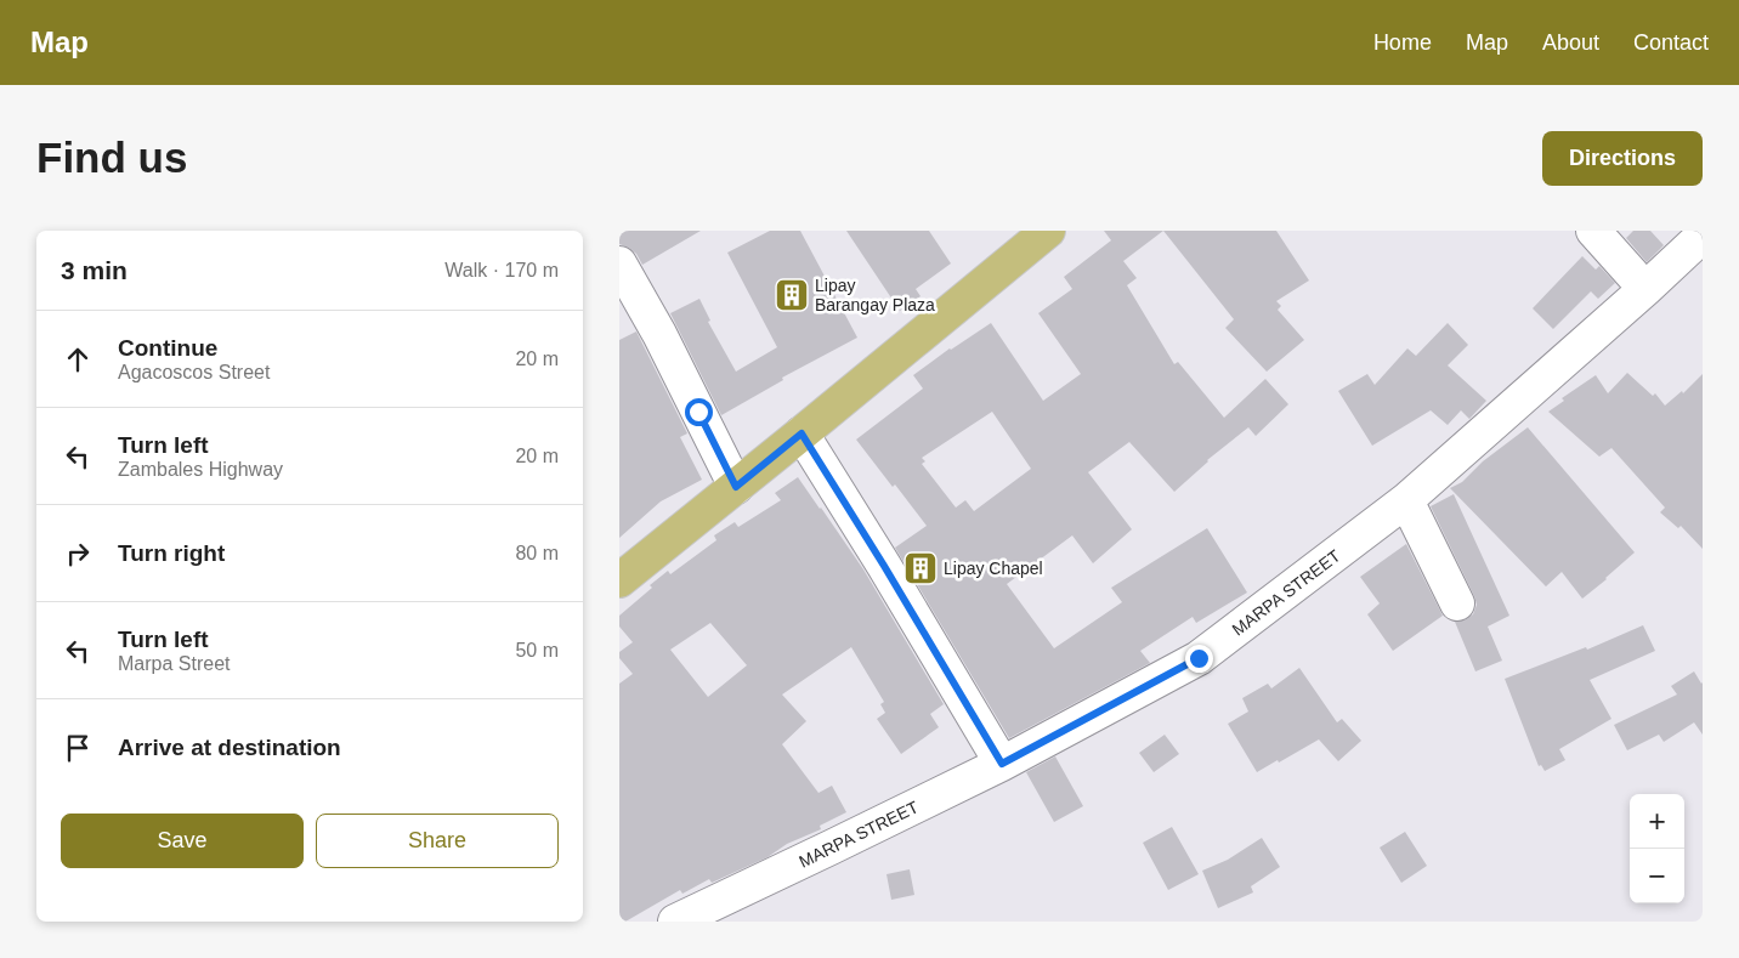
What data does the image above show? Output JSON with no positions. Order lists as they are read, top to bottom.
{
  "streets": {
    "street": ["MARPA STREET"]
  },
  "places": {
    "building": ["Lipay Barangay Plaza", "Lipay Chapel"]
  },
  "page": {
    "header": "Map",
    "nav": [
      "Home",
      "Map",
      "About",
      "Contact"
    ],
    "buttons": [
      "Directions",
      ["Save", "Share"]
    ],
    "title": "Find us",
    "heading": ["3 min", "Walk · 170 m"],
    "list": [
      ["Continue", "Agacoscos Street", "20 m"],
      ["Turn left", "Zambales Highway", "20 m"],
      ["Turn right", "80 m"],
      ["Turn left", "Marpa Street", "50 m"],
      "Arrive at destination"
    ],
    "map_buttons": ["+", "−"]
  }
}
